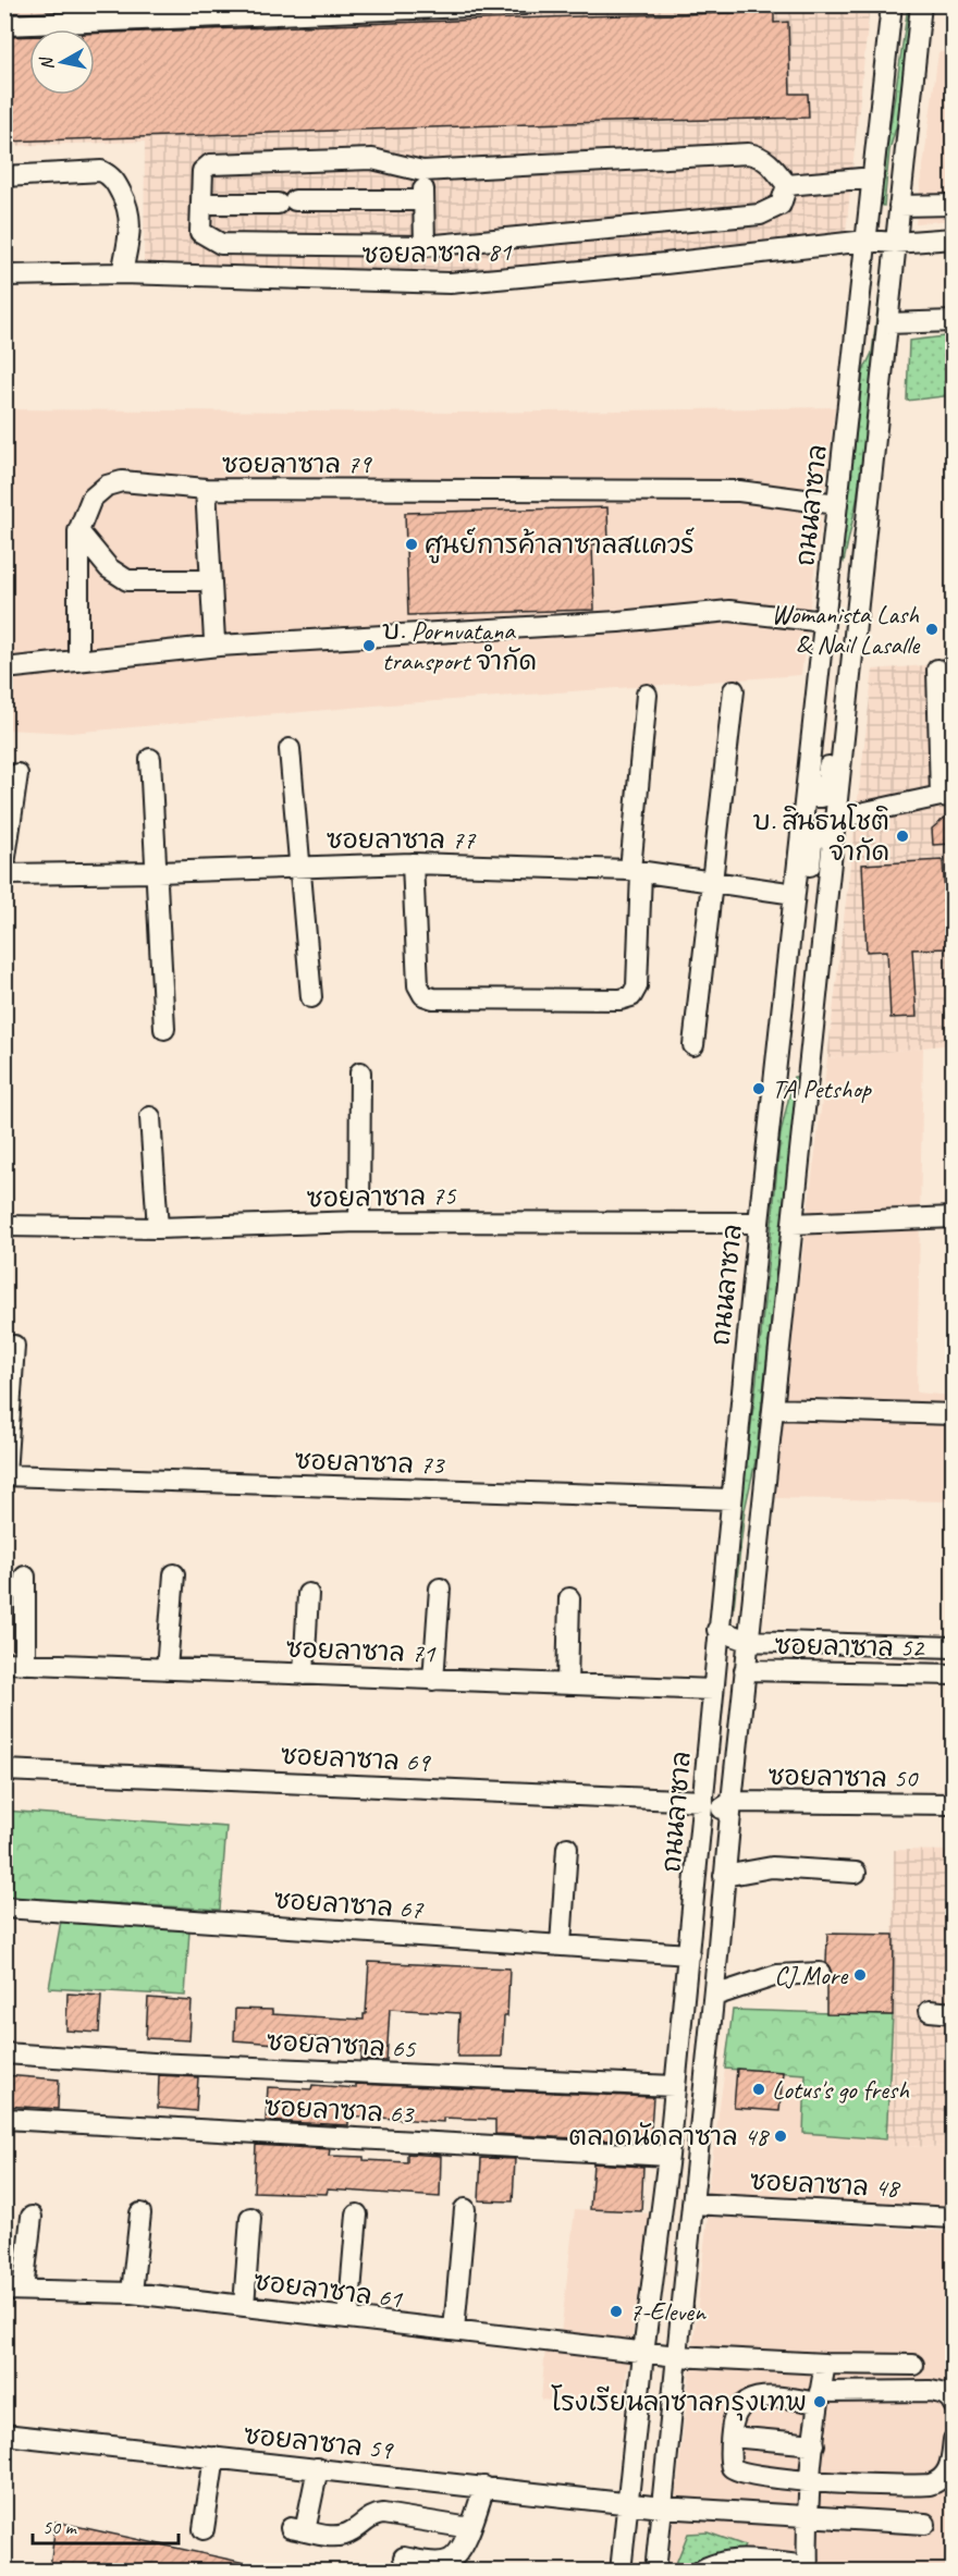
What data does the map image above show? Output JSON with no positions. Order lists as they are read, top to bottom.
{
  "streets": {
    "street": [
      "ซอยลาซาล 81",
      "ซอยลาซาล 79",
      "ถนนลาซาล",
      "ซอยลาซาล 77",
      "ซอยลาซาล 75",
      "ซอยลาซาล 73",
      "ซอยลาซาล 52",
      "ซอยลาซาล 71",
      "ซอยลาซาล 69",
      "ซอยลาซาล 50",
      "ซอยลาซาล 67",
      "ซอยลาซาล 65",
      "ซอยลาซาล 63",
      "ซอยลาซาล 48",
      "ซอยลาซาล 61",
      "ซอยลาซาล 59"
    ]
  },
  "crossings": [
    ["ซอยลาซาล 81", "ถนนลาซาล"],
    ["ซอยลาซาล 79", "ถนนลาซาล"],
    ["ถนนลาซาล", "ซอยลาซาล 77"],
    ["ถนนลาซาล", "ซอยลาซาล 75"],
    ["ถนนลาซาล", "ซอยลาซาล 73"],
    ["ถนนลาซาล", "ซอยลาซาล 52"],
    ["ถนนลาซาล", "ซอยลาซาล 71"],
    ["ถนนลาซาล", "ซอยลาซาล 69"],
    ["ถนนลาซาล", "ซอยลาซาล 50"],
    ["ถนนลาซาล", "ซอยลาซาล 67"],
    ["ถนนลาซาล", "ซอยลาซาล 65"],
    ["ถนนลาซาล", "ซอยลาซาล 63"],
    ["ถนนลาซาล", "ซอยลาซาล 48"],
    ["ถนนลาซาล", "ซอยลาซาล 61"],
    ["ถนนลาซาล", "ซอยลาซาล 59"]
  ],
  "places": [
    "ศูนย์การค้าลาซาลสแควร์",
    "Womanista Lash & Nail Lasalle",
    "บ. Pornvatana transport จำกัด",
    "บ. สินธนโชติ จำกัด",
    "TA Petshop",
    "CJ More",
    "Lotus's go fresh",
    "ตลาดนัดลาซาล 48",
    "7-Eleven",
    "โรงเรียนลาซาลกรุงเทพ"
  ],
  "scale_bar": "50 m",
  "north": "left"
}
